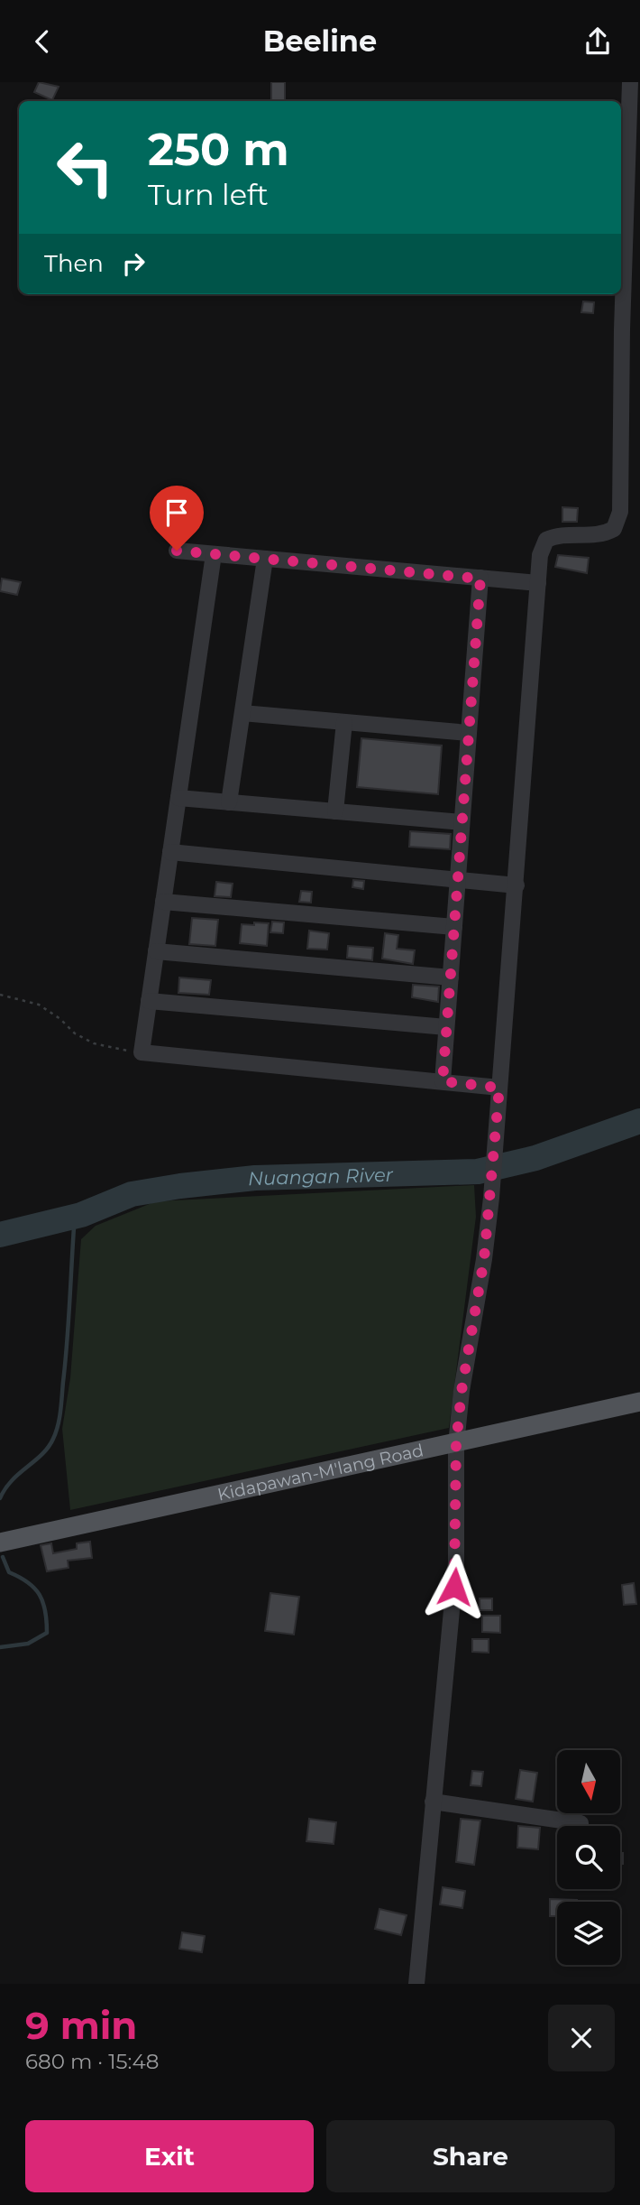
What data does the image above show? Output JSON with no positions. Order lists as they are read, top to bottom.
{
  "streets": {
    "main road": ["Kidapawan-M'lang Road"]
  },
  "water": ["Nuangan River"],
  "north": "bottom",
  "page": {
    "header": "Beeline",
    "turn": ["250 m", "Turn left"],
    "then": "Then",
    "heading": ["9 min", "680 m · 15:48"],
    "buttons": ["Exit", "Share"]
  }
}
